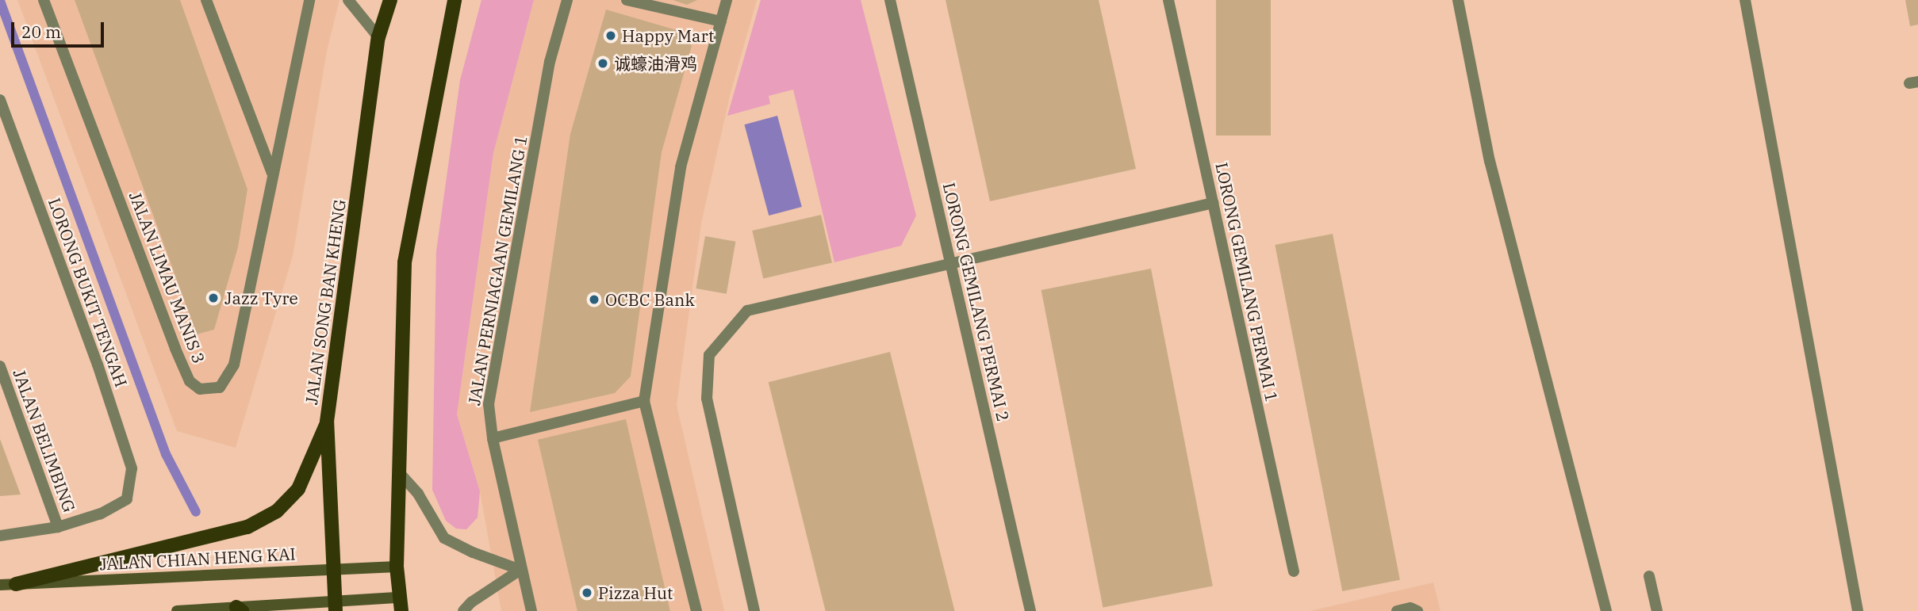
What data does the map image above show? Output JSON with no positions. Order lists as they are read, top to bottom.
{
  "streets": {
    "main road": ["JALAN SONG BAN KHENG", "JALAN CHIAN HENG KAI"],
    "street": [
      "JALAN PERNIAGAAN GEMILANG 1",
      "JALAN LIMAU MANIS 3",
      "LORONG GEMILANG PERMAI 1",
      "LORONG BUKIT TENGAH",
      "LORONG GEMILANG PERMAI 2",
      "JALAN BELIMBING"
    ]
  },
  "crossings": [
    ["LORONG BUKIT TENGAH", "JALAN BELIMBING"],
    ["JALAN SONG BAN KHENG", "JALAN CHIAN HENG KAI"]
  ],
  "places": [
    "Happy Mart",
    "诚蠔油滑鸡",
    "Jazz Tyre",
    "OCBC Bank",
    "Pizza Hut"
  ],
  "scale_bar": "20 m"
}
